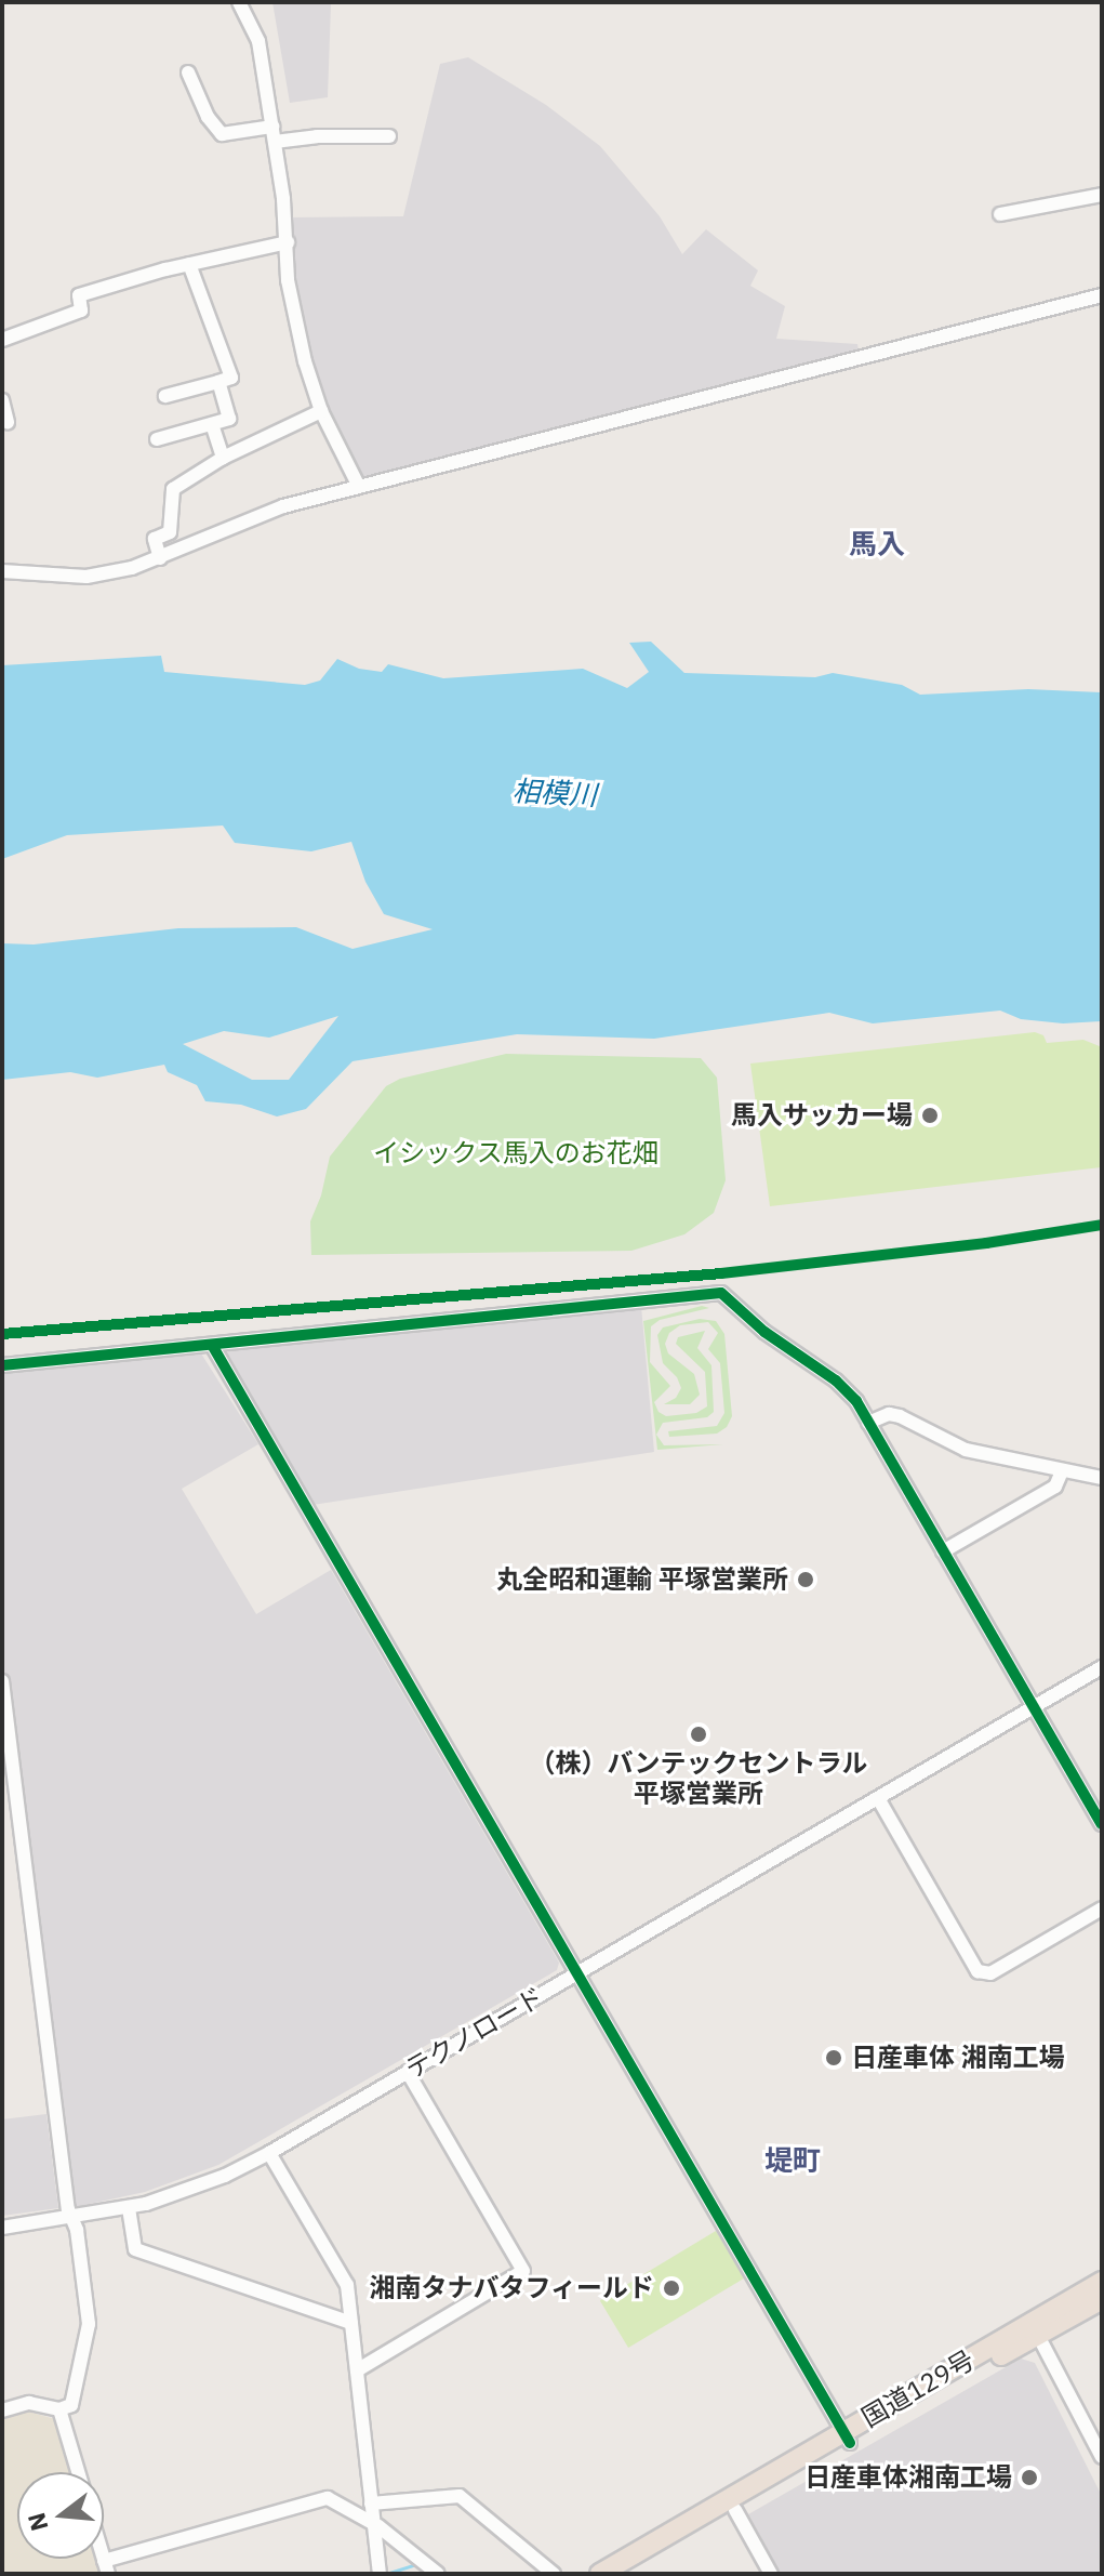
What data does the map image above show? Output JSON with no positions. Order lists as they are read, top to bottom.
{
  "streets": {
    "highway": ["国道129号"],
    "street": ["テクノロード"]
  },
  "districts": ["馬入", "堤町"],
  "water": ["相模川"],
  "parks": ["イシックス馬入のお花畑"],
  "places": [
    "馬入サッカー場",
    "丸全昭和運輸 平塚営業所",
    "（株）バンテックセントラル 平塚営業所",
    "日産車体 湘南工場",
    "湘南タナバタフィールド",
    "日産車体湘南工場"
  ],
  "north": "left"
}
